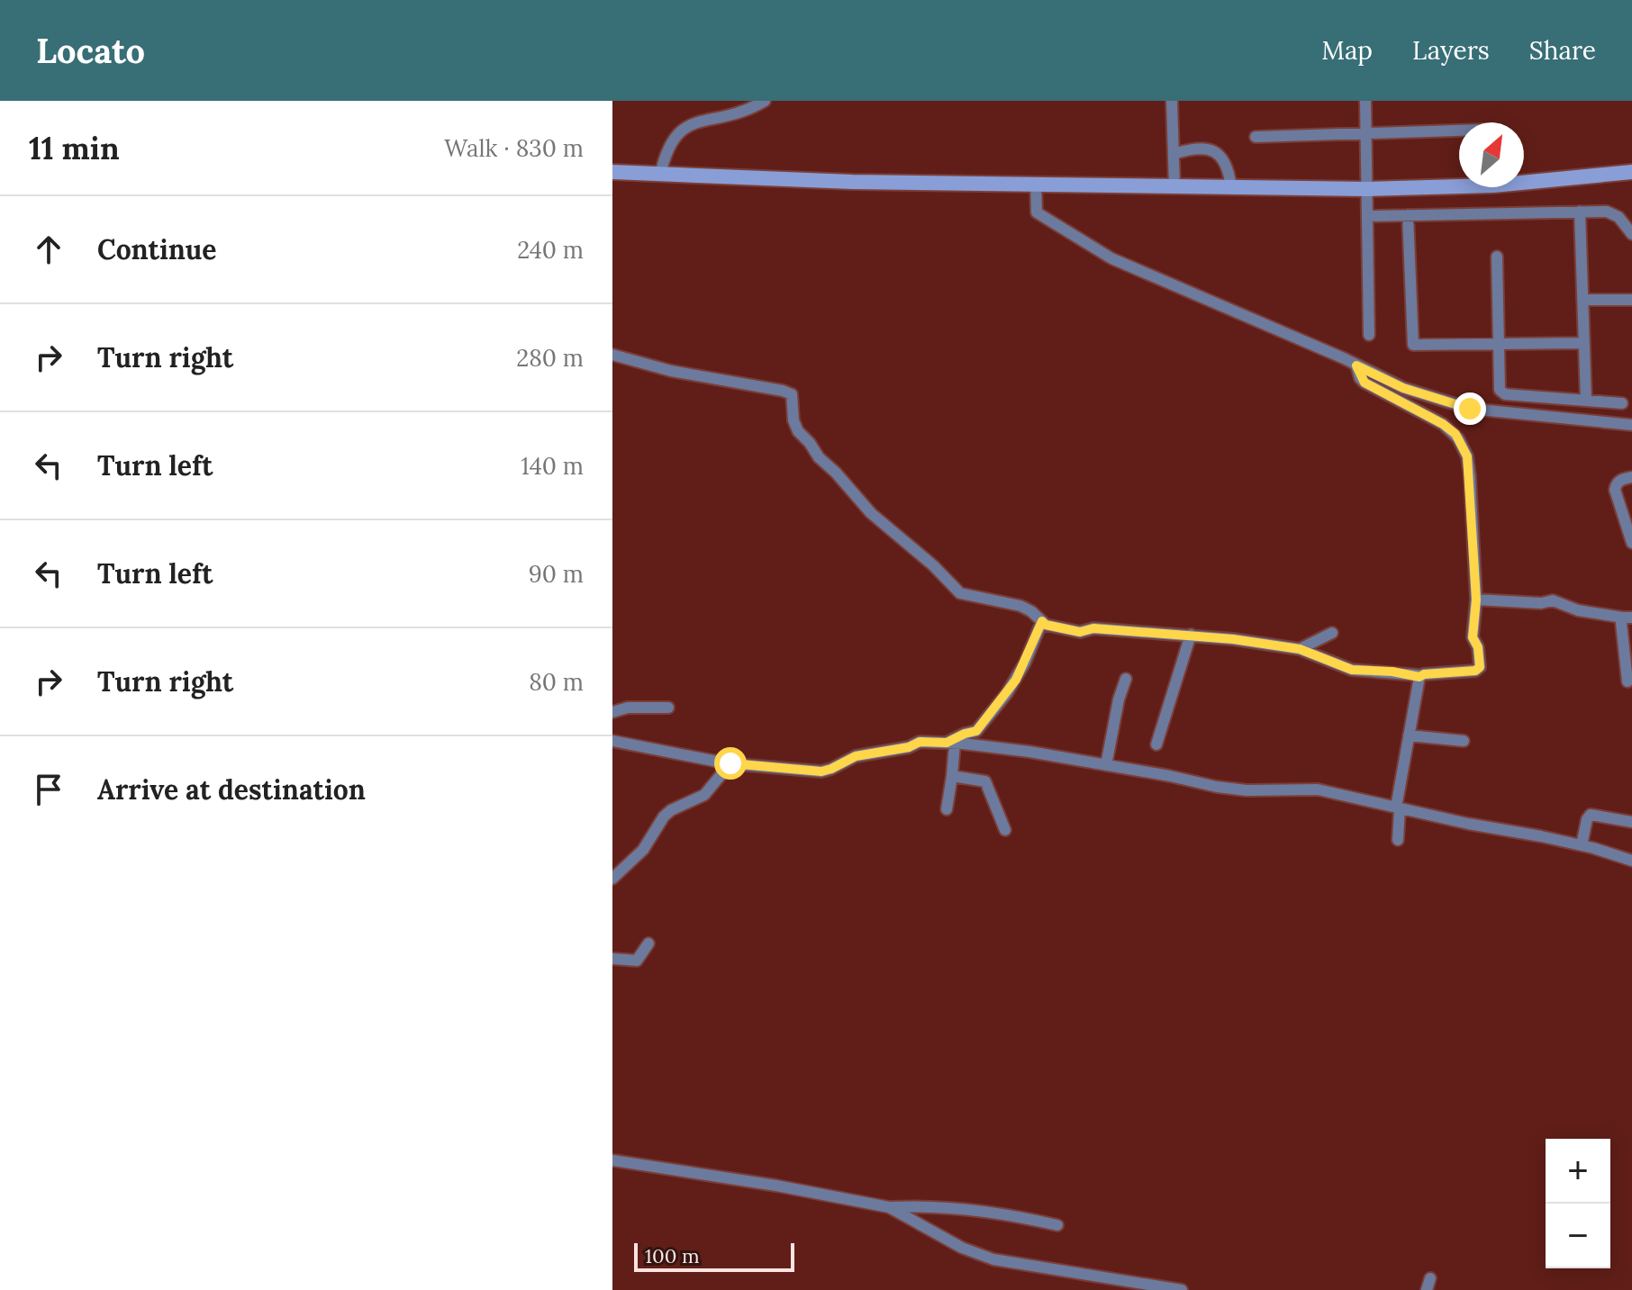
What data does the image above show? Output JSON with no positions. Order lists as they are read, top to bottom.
{
  "scale_bar": "100 m",
  "north": "top right",
  "page": {
    "header": "Locato",
    "nav": ["Map", "Layers", "Share"],
    "heading": ["11 min", "Walk · 830 m"],
    "list": [
      ["Continue", "240 m"],
      ["Turn right", "280 m"],
      ["Turn left", "140 m"],
      ["Turn left", "90 m"],
      ["Turn right", "80 m"],
      "Arrive at destination"
    ],
    "map_buttons": ["+", "−"],
    "scale": "100 m"
  }
}
